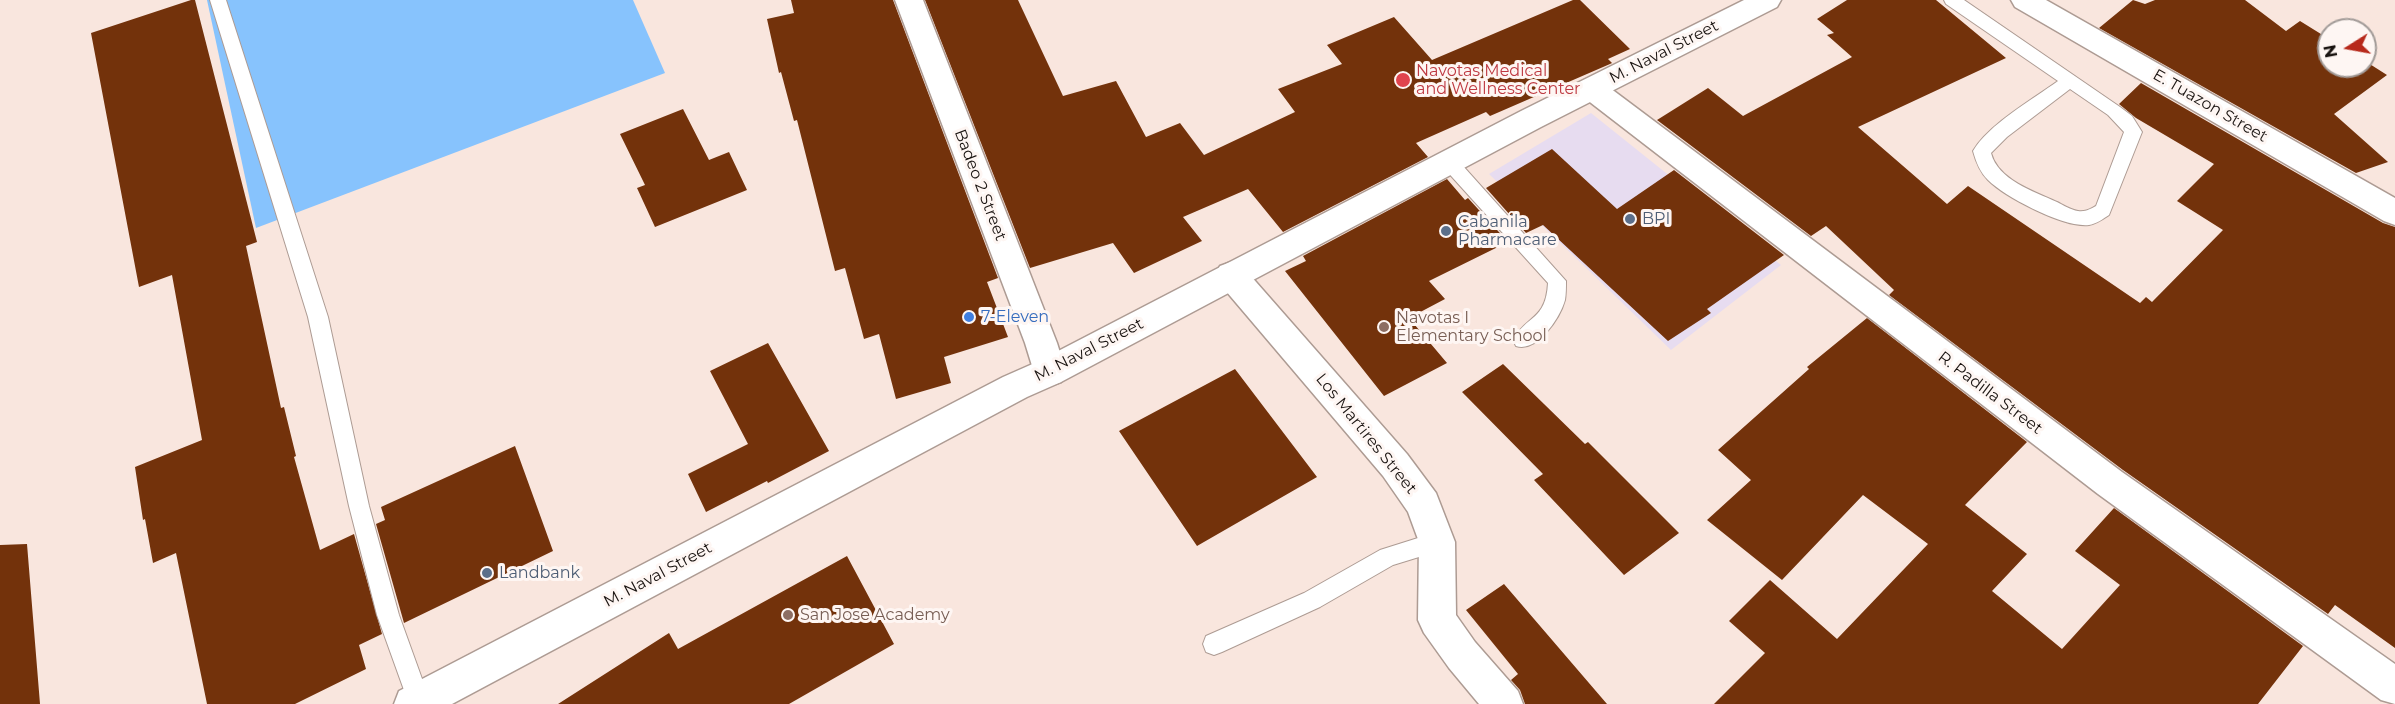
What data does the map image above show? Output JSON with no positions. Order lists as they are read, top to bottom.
{
  "streets": {
    "street": [
      "M. Naval Street",
      "E. Tuazon Street",
      "Badeo 2 Street",
      "R. Padilla Street",
      "Los Martires Street"
    ]
  },
  "crossings": [
    ["M. Naval Street", "Badeo 2 Street"],
    ["M. Naval Street", "R. Padilla Street"],
    ["M. Naval Street", "Los Martires Street"]
  ],
  "places": [
    "Navotas Medical and Wellness Center",
    "BPI",
    "Cabanila Pharmacare",
    "7-Eleven",
    "Navotas I Elementary School",
    "Landbank",
    "San Jose Academy"
  ],
  "north": "left"
}
